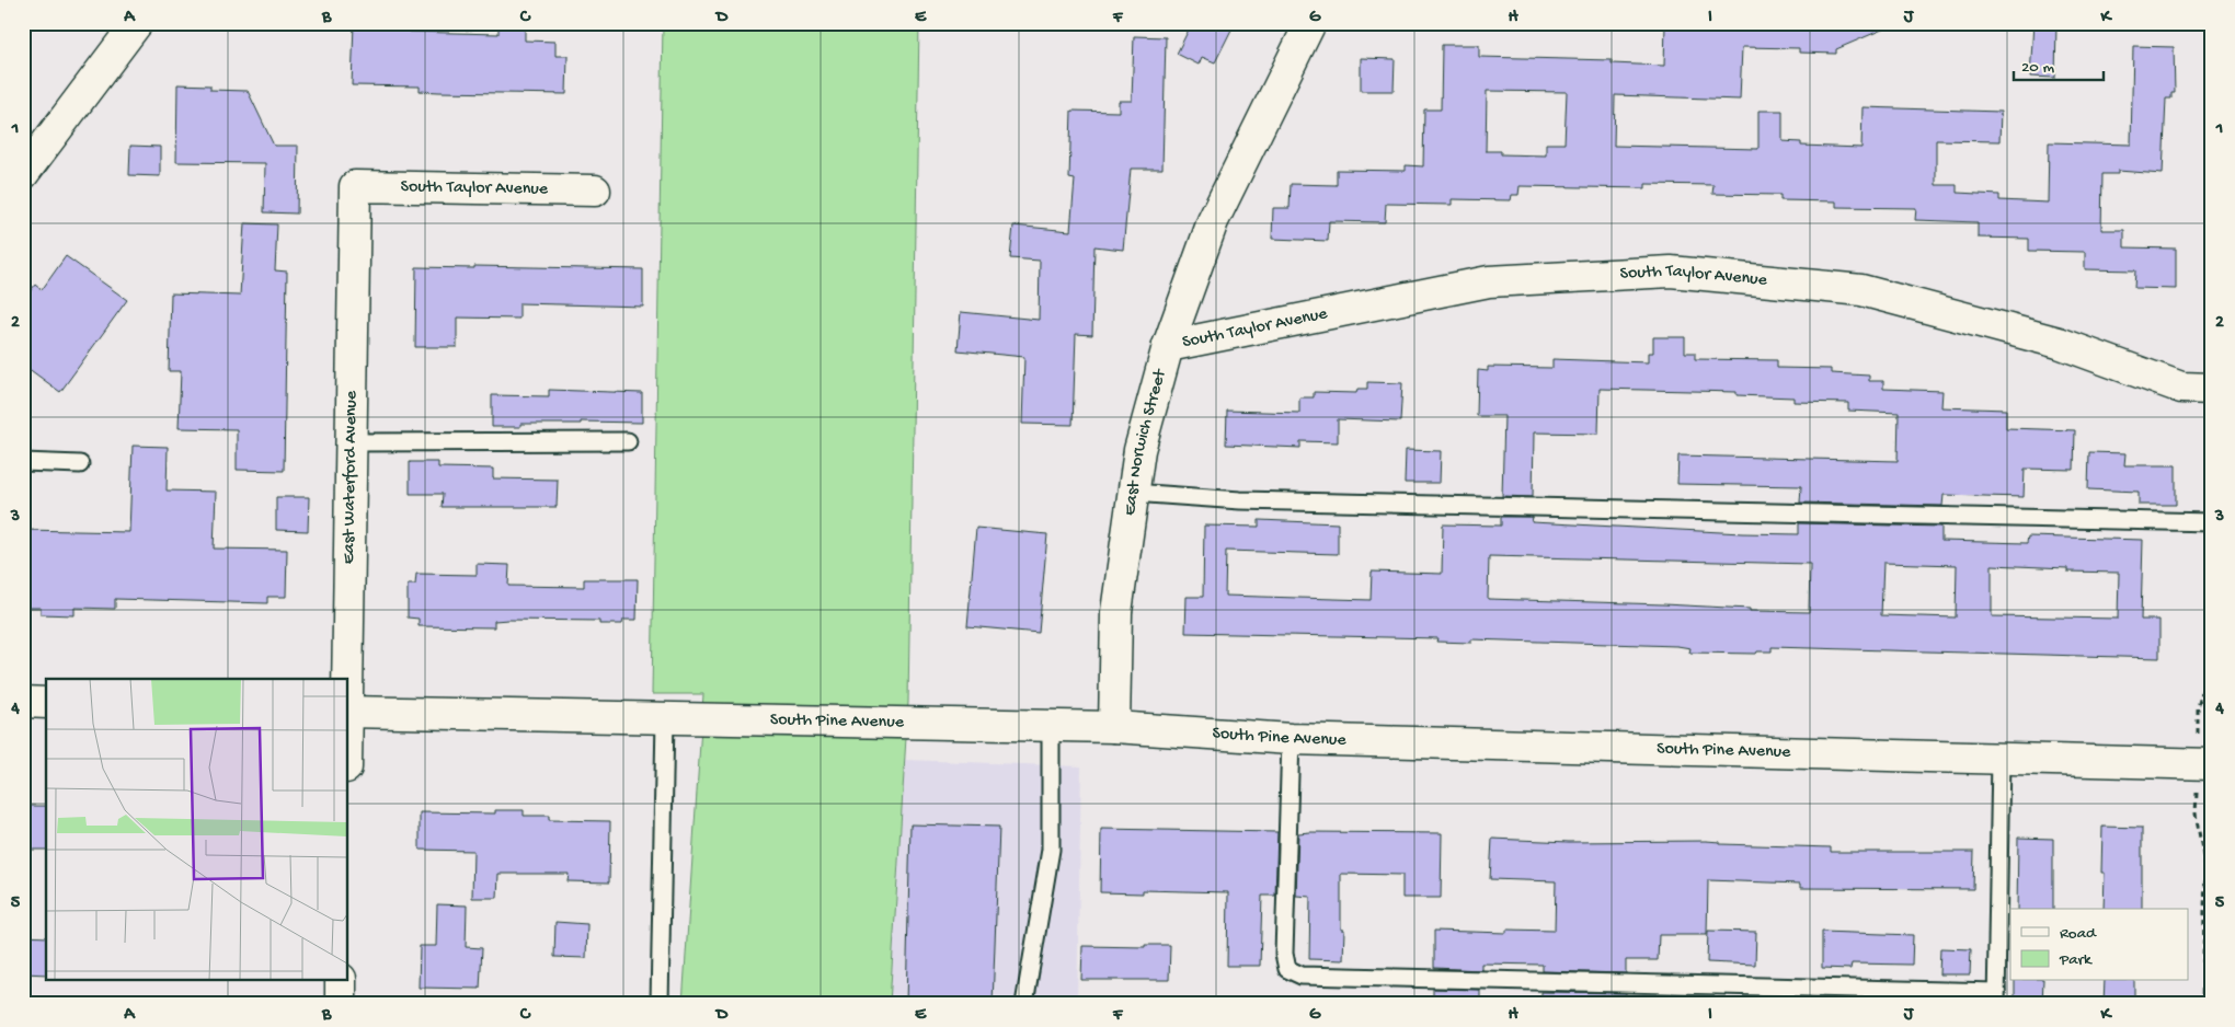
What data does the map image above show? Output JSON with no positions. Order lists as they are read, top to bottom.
{
  "streets": {
    "street": [
      "South Taylor Avenue",
      "East Norwich Street",
      "East Waterford Avenue",
      "South Pine Avenue"
    ]
  },
  "crossings": [
    ["South Taylor Avenue", "East Norwich Street"],
    ["South Taylor Avenue", "East Waterford Avenue"],
    ["East Norwich Street", "South Pine Avenue"]
  ],
  "legend": ["Road", "Park"],
  "scale_bar": "20 m",
  "grid": {
    "columns": [
      "A",
      "B",
      "C",
      "D",
      "E",
      "F",
      "G",
      "H",
      "I",
      "J",
      "K"
    ],
    "rows": [
      "1",
      "2",
      "3",
      "4",
      "5"
    ]
  }
}
